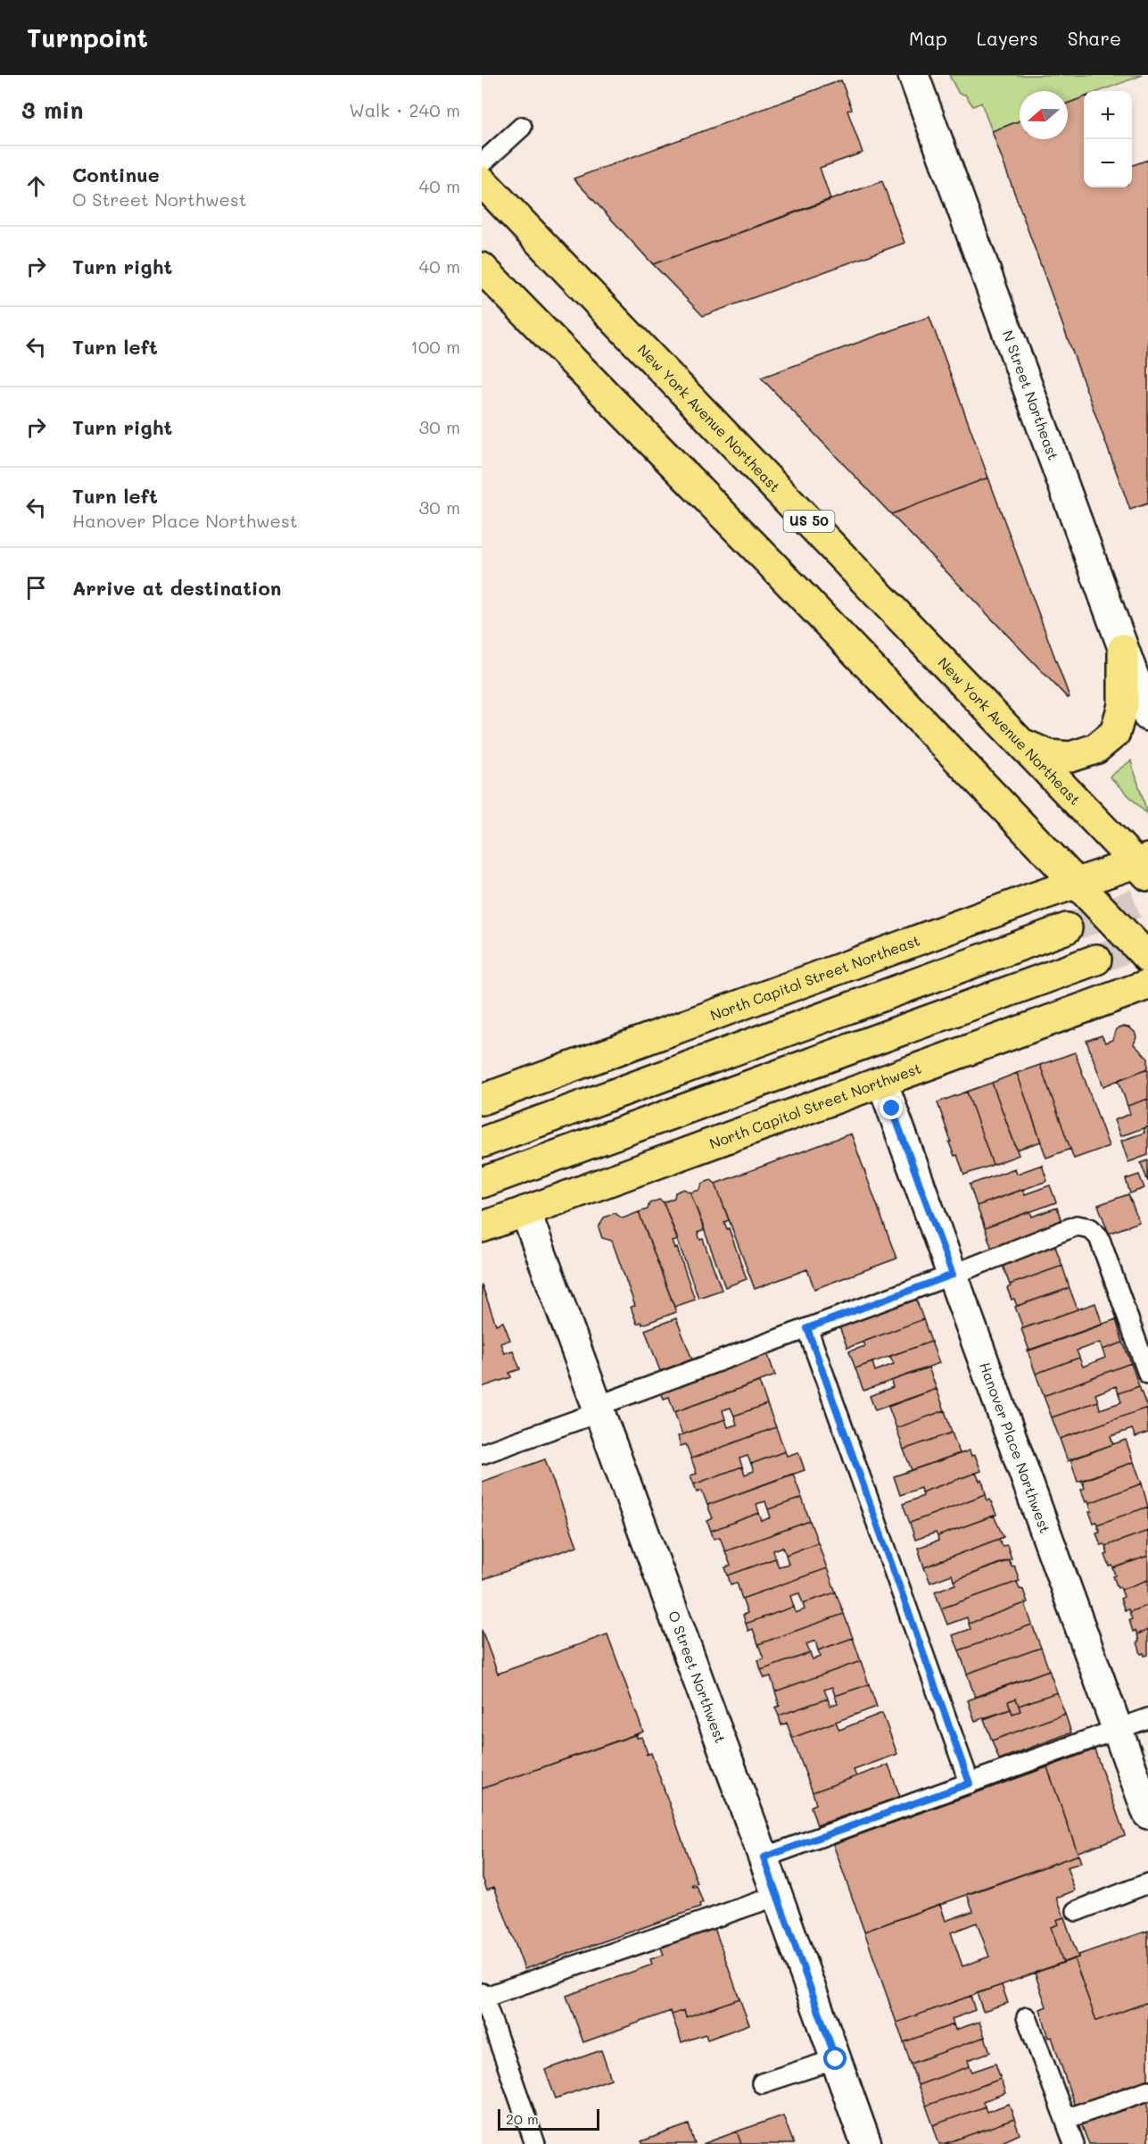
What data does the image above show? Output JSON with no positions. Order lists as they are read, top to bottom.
{
  "streets": {
    "main road": [
      "New York Avenue Northeast",
      "US 50",
      "North Capitol Street Northeast",
      "North Capitol Street Northwest"
    ],
    "street": ["N Street Northeast", "Hanover Place Northwest", "O Street Northwest"]
  },
  "crossings": [
    ["New York Avenue Northeast", "North Capitol Street Northeast"],
    ["North Capitol Street Northwest", "Hanover Place Northwest"],
    ["North Capitol Street Northwest", "O Street Northwest"]
  ],
  "scale_bar": "20 m",
  "north": "left",
  "page": {
    "header": "Turnpoint",
    "nav": ["Map", "Layers", "Share"],
    "heading": ["3 min", "Walk · 240 m"],
    "map_buttons": ["+", "−"],
    "list": [
      ["Continue", "O Street Northwest", "40 m"],
      ["Turn right", "40 m"],
      ["Turn left", "100 m"],
      ["Turn right", "30 m"],
      ["Turn left", "Hanover Place Northwest", "30 m"],
      "Arrive at destination"
    ],
    "scale": "20 m"
  }
}
